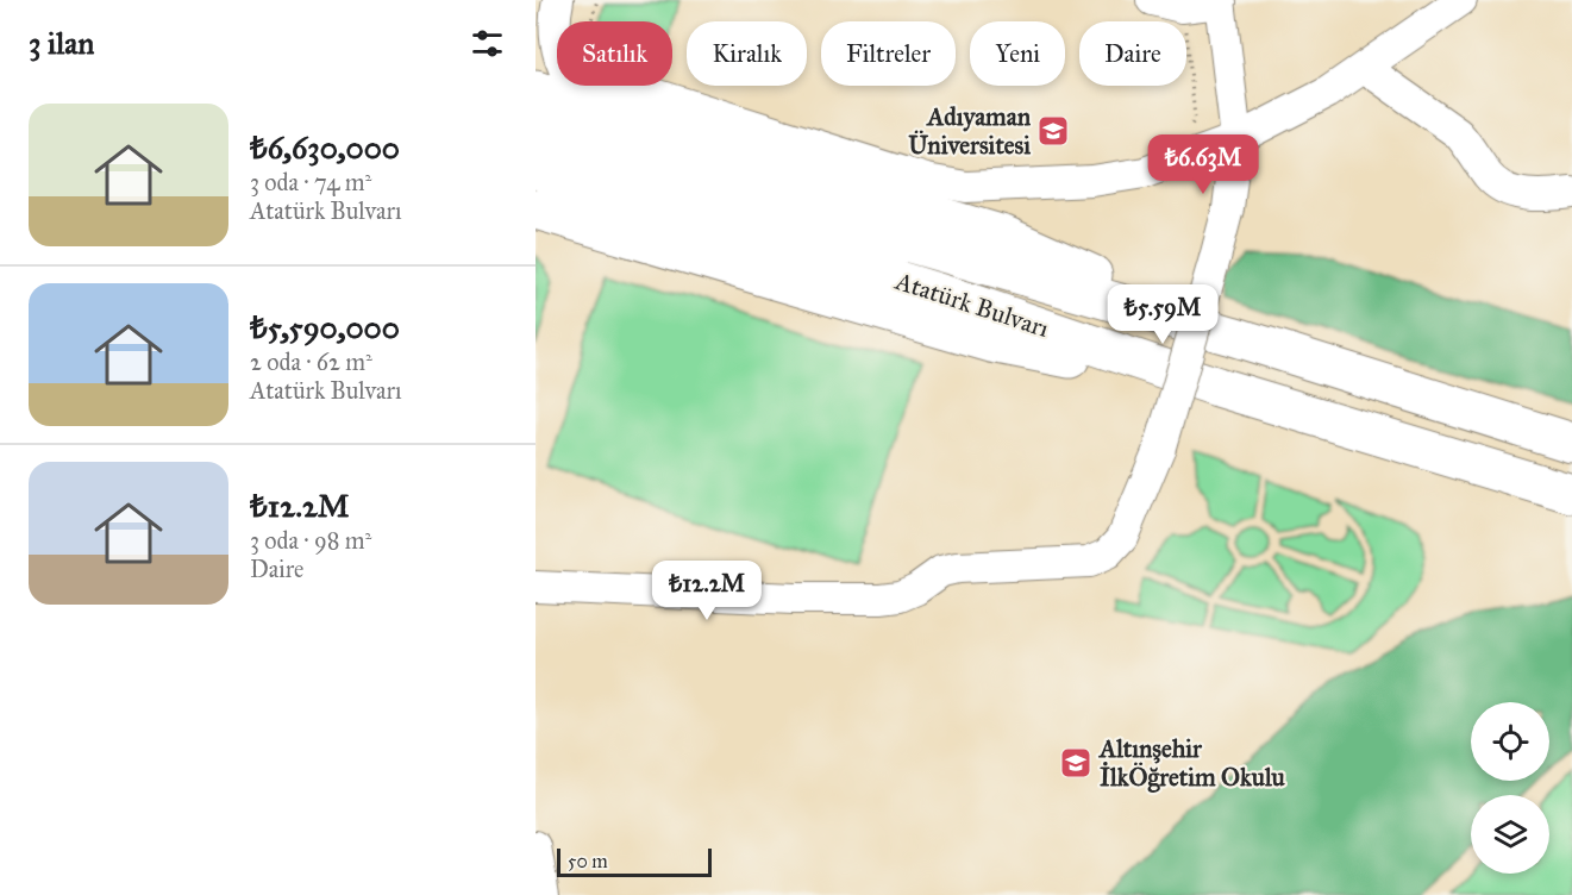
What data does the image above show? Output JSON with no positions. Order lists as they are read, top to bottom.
{
  "streets": {
    "highway": ["Atatürk Bulvarı"]
  },
  "places": {
    "school or university": ["Adıyaman Üniversitesi", "Altınşehir İlkÖğretim Okulu"]
  },
  "scale_bar": "50 m",
  "page": {
    "heading": "3 ilan",
    "chip": [
      "Satılık",
      "Kiralık",
      "Filtreler",
      "Yeni",
      "Daire"
    ],
    "list": [
      {
        "name": "₺6,630,000",
        "note": "3 oda · 74 m² · Atatürk Bulvarı"
      },
      {
        "name": "₺5,590,000",
        "note": "2 oda · 62 m² · Atatürk Bulvarı"
      },
      {
        "name": "₺12.2M",
        "note": "3 oda · 98 m² · Daire"
      }
    ],
    "price": ["₺6.63M", "₺5.59M", "₺12.2M"],
    "scale": "50 m"
  }
}
